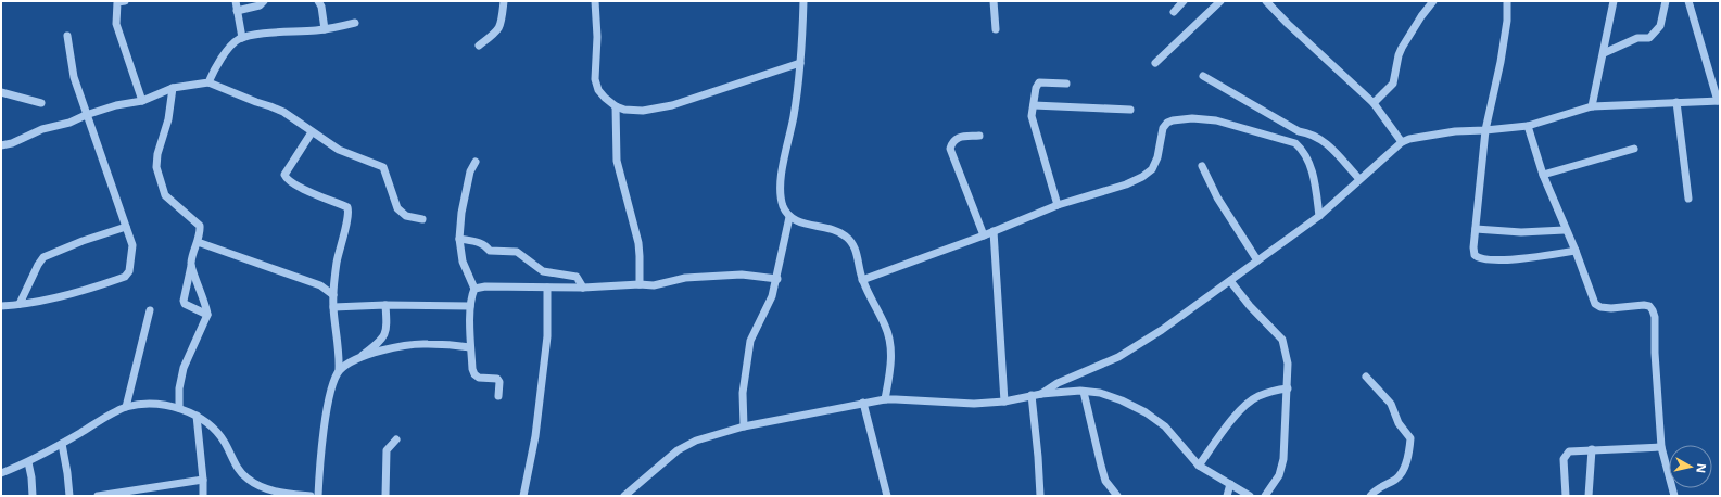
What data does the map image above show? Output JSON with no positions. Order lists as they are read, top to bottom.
{
  "north": "right"
}
